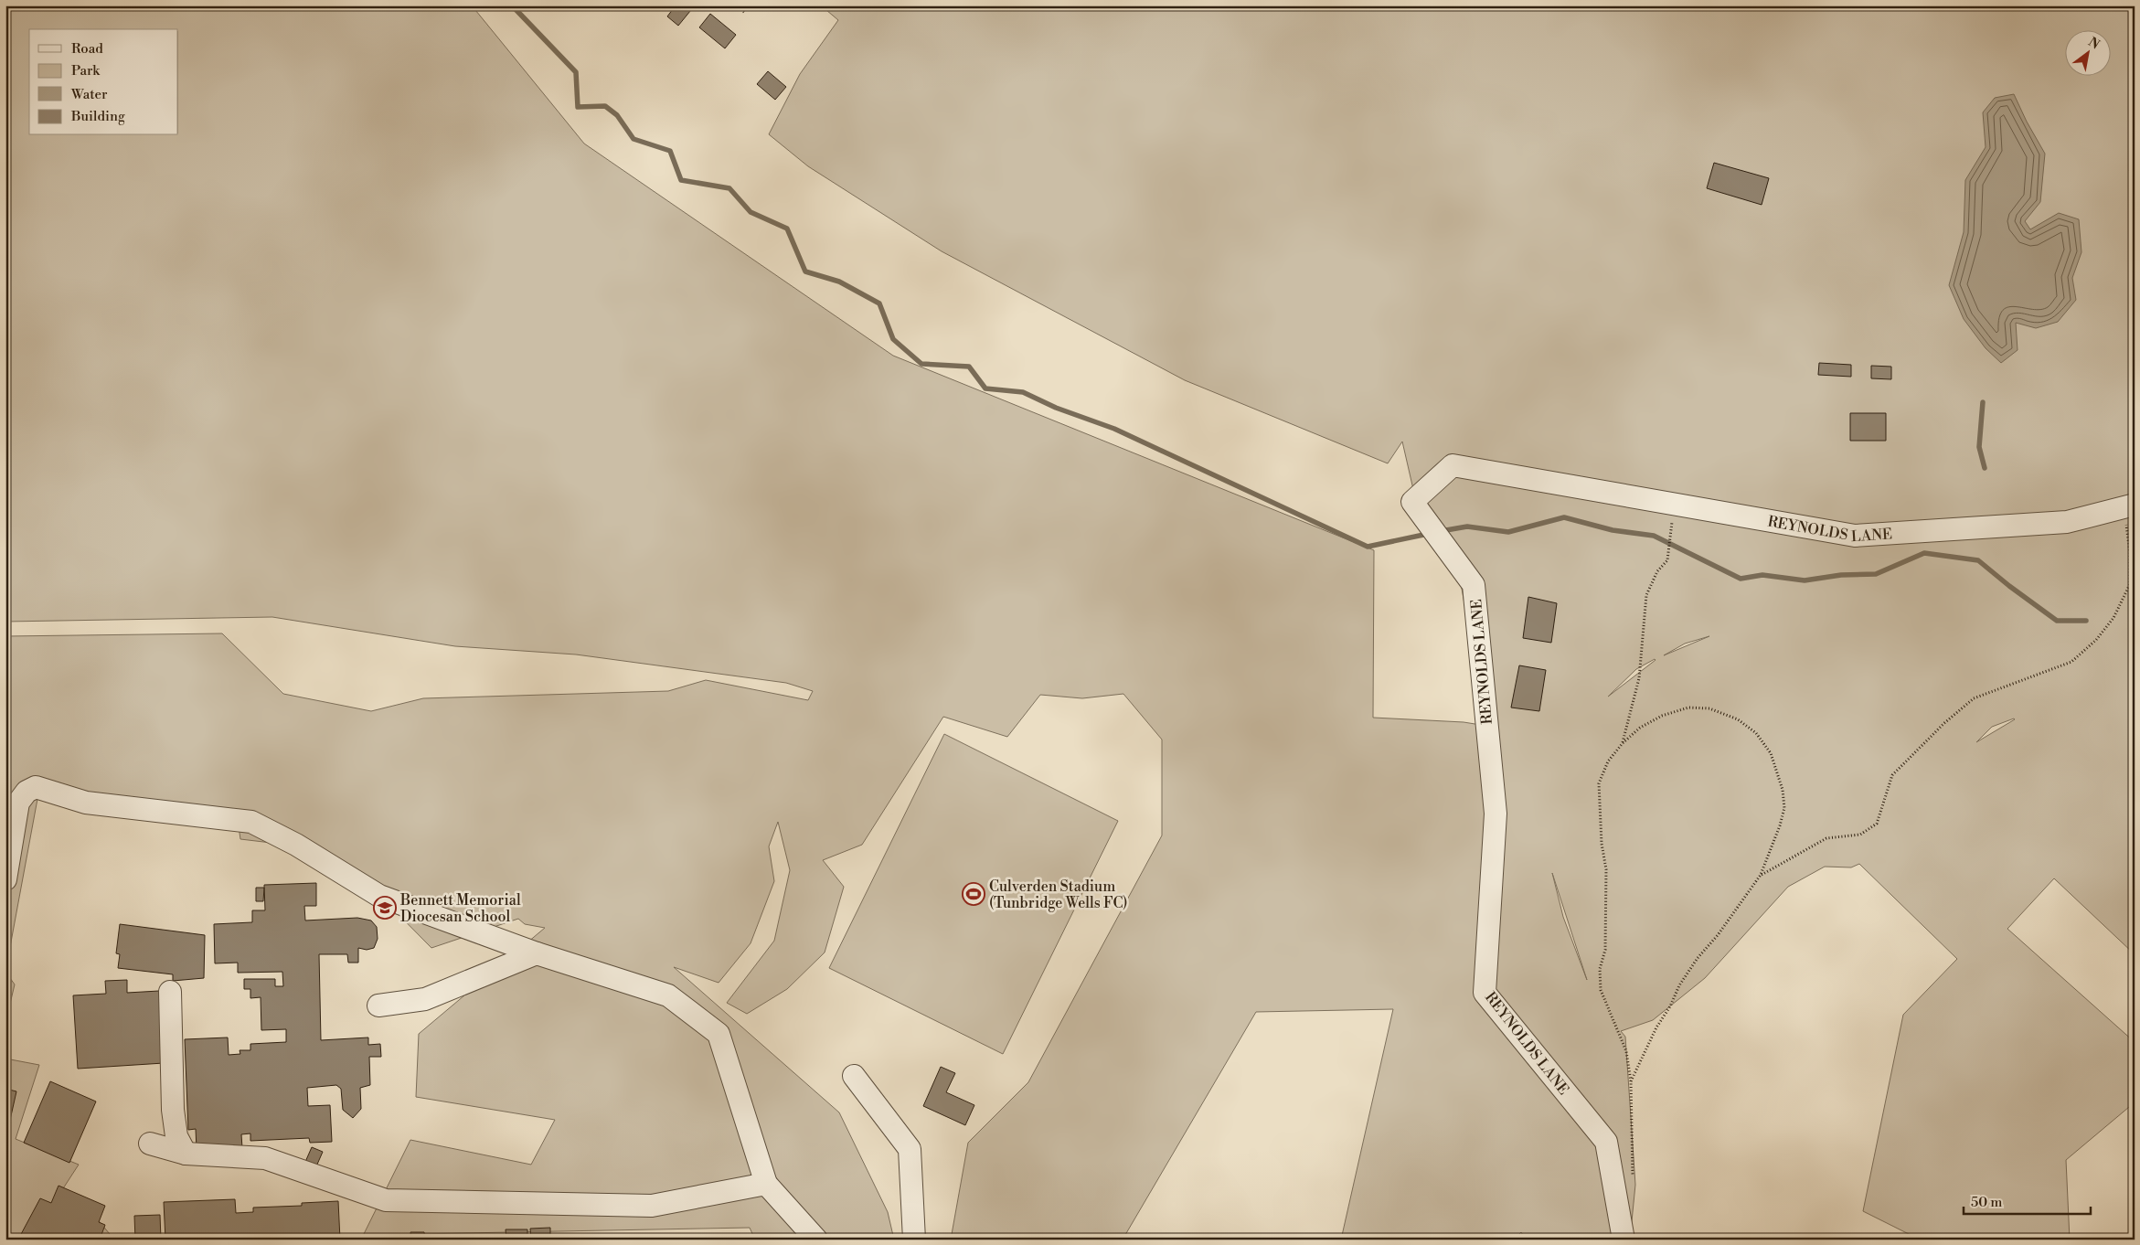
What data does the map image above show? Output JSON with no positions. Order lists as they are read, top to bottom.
{
  "streets": {
    "street": ["REYNOLDS LANE"]
  },
  "places": {
    "sports": ["Culverden Stadium (Tunbridge Wells FC)"],
    "school or university": ["Bennett Memorial Diocesan School"]
  },
  "legend": [
    "Road",
    "Park",
    "Water",
    "Building"
  ],
  "scale_bar": "50 m",
  "north": "top right"
}
